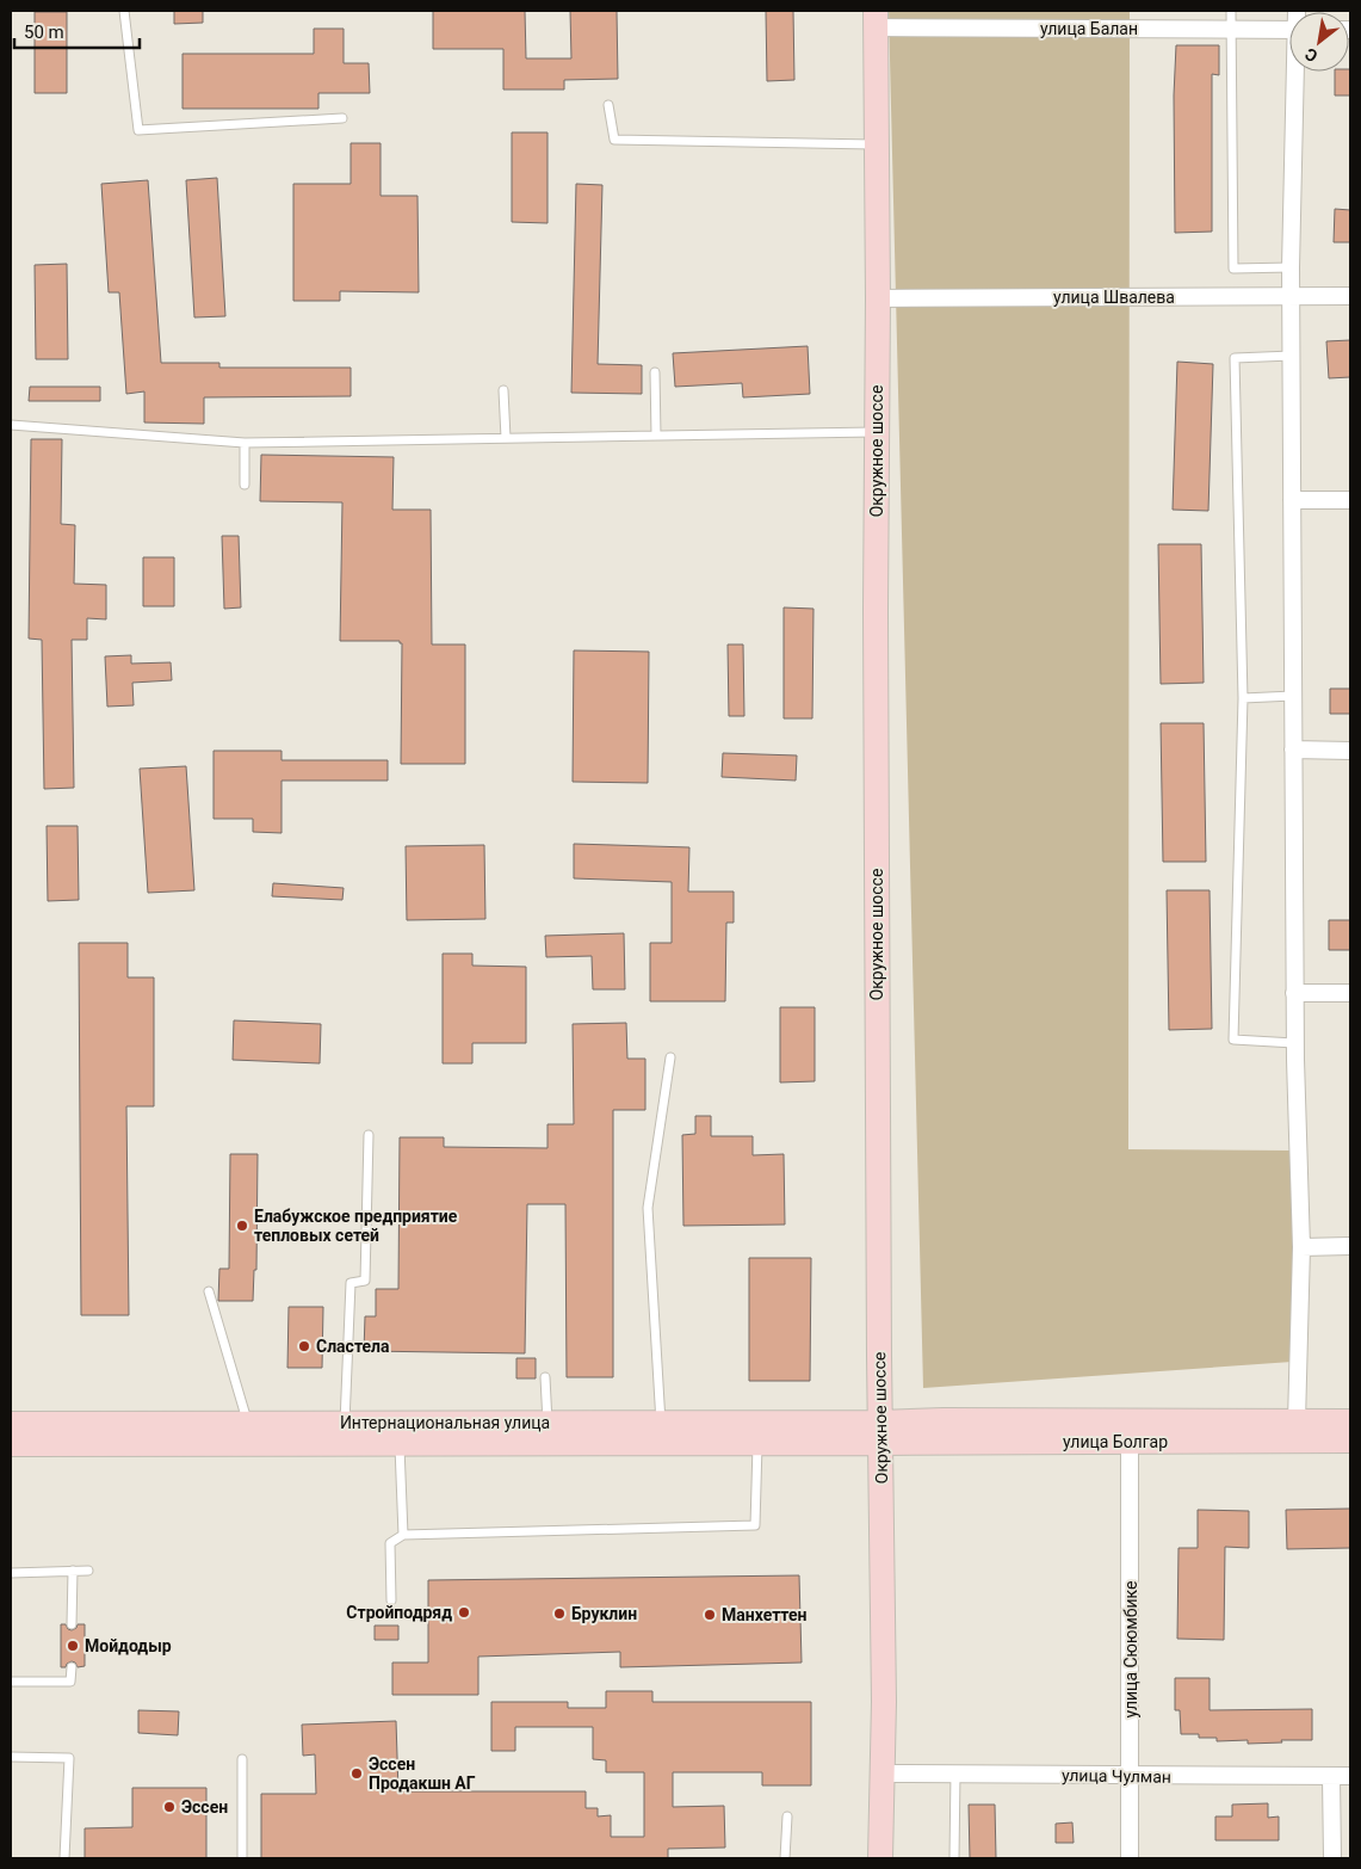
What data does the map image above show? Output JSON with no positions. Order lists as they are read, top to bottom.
{
  "streets": {
    "street": [
      "улица Балан",
      "улица Швалева",
      "Окружное шоссе",
      "Интернациональная улица",
      "улица Болгар",
      "улица Сююмбике",
      "улица Чулман"
    ]
  },
  "crossings": [
    ["улица Балан", "Окружное шоссе"],
    ["улица Швалева", "Окружное шоссе"],
    ["Окружное шоссе", "Интернациональная улица"],
    ["Окружное шоссе", "улица Болгар"],
    ["Окружное шоссе", "улица Чулман"],
    ["Интернациональная улица", "улица Болгар"],
    ["улица Болгар", "улица Сююмбике"],
    ["улица Сююмбике", "улица Чулман"]
  ],
  "places": [
    "Елабужское предприятие тепловых сетей",
    "Сластела",
    "Стройподряд",
    "Бруклин",
    "Манхеттен",
    "Мойдодыр",
    "Эссен Продакшн АГ",
    "Эссен"
  ],
  "scale_bar": "50 m",
  "north": "bottom left"
}
